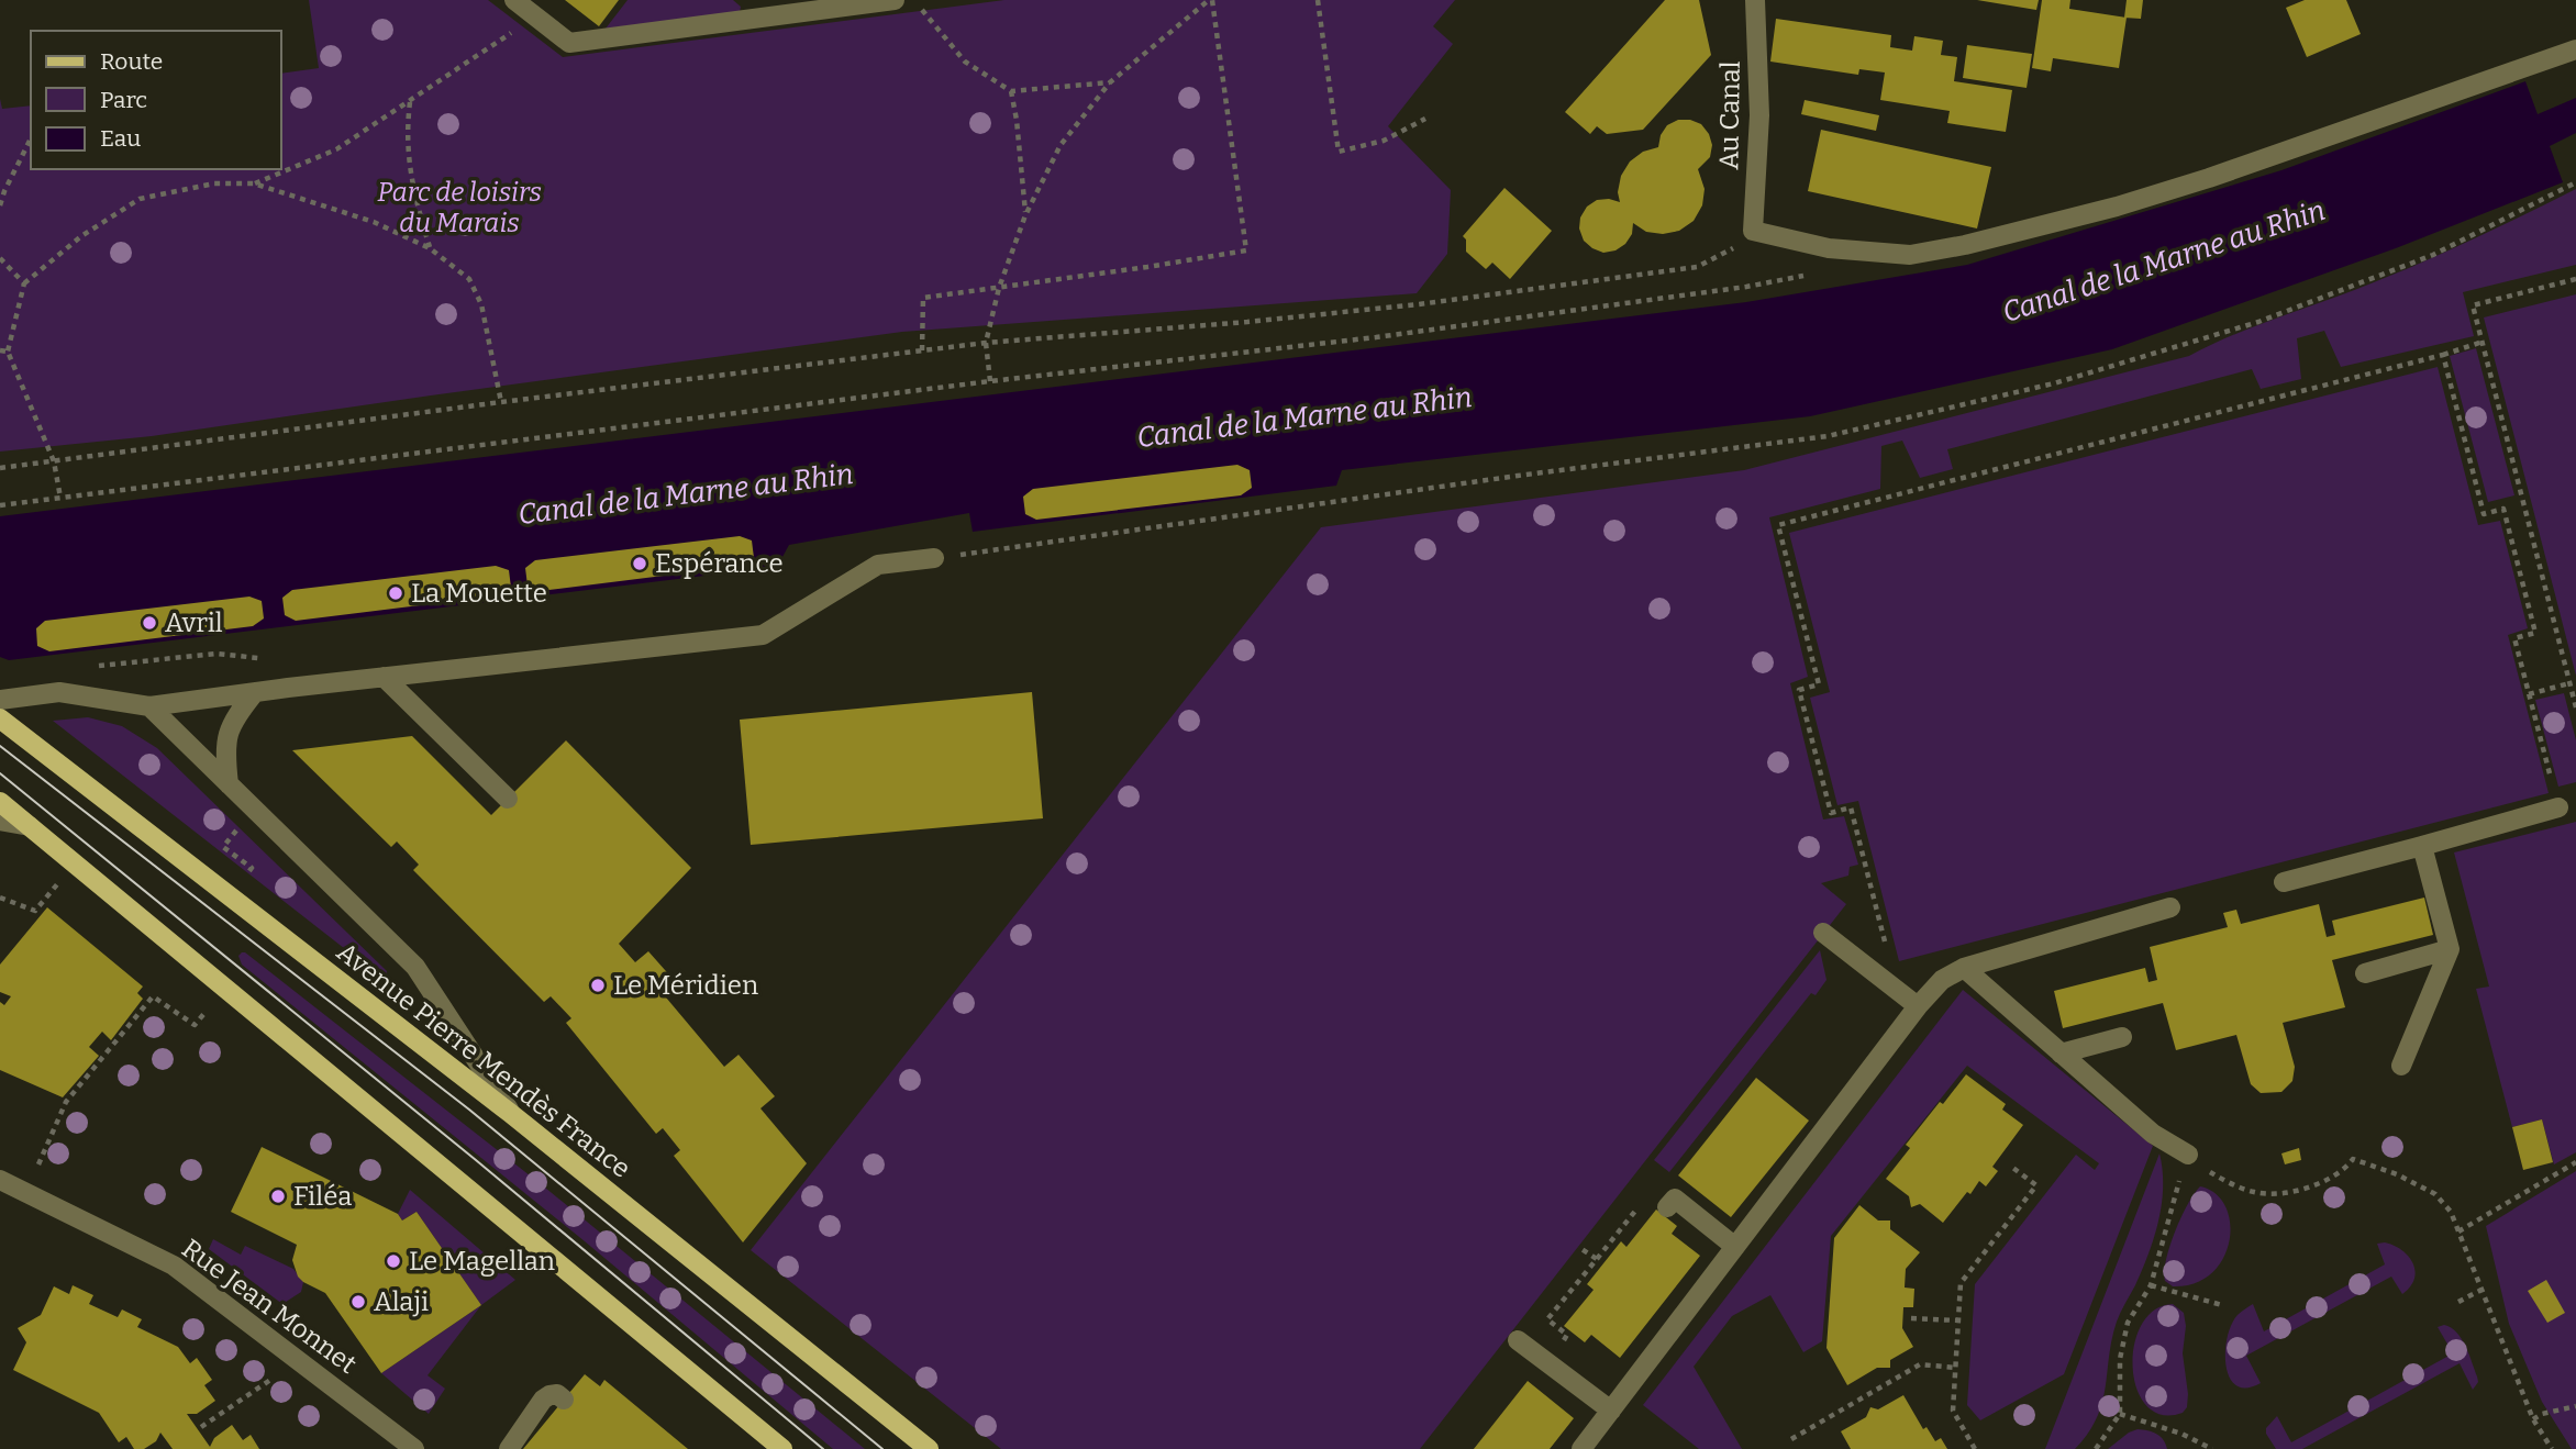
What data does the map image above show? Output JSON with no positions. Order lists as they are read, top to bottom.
{
  "streets": {
    "main road": ["Avenue Pierre Mendès France"],
    "street": ["Au Canal", "Rue Jean Monnet"]
  },
  "water": ["Canal de la Marne au Rhin"],
  "parks": ["Parc de loisirs du Marais"],
  "places": [
    "Espérance",
    "La Mouette",
    "Avril",
    "Le Méridien",
    "Filéa",
    "Le Magellan",
    "Alaji"
  ],
  "legend": ["Route", "Parc", "Eau"]
}
